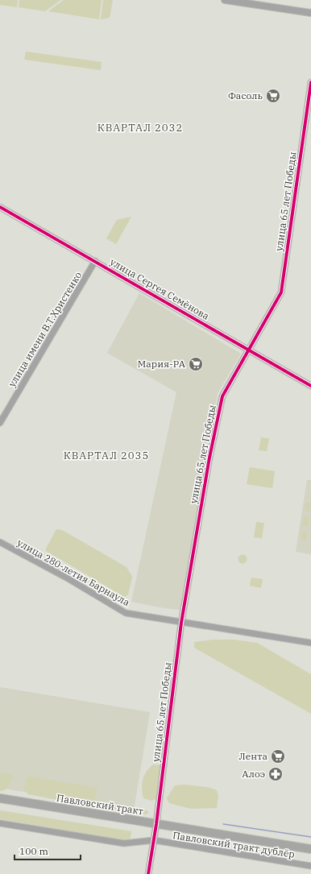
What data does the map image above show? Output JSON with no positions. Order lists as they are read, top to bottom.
{
  "streets": {
    "main road": ["Павловский тракт"],
    "street": [
      "улица 65 лет Победы",
      "улица Сергея Семёнова",
      "улица имени В.Т.Христенко",
      "улица 280-летия Барнаула",
      "Павловский тракт дублёр"
    ]
  },
  "crossings": [
    ["улица 65 лет Победы", "улица Сергея Семёнова"],
    ["улица 65 лет Победы", "улица 280-летия Барнаула"],
    ["улица 65 лет Победы", "Павловский тракт"],
    ["улица 65 лет Победы", "Павловский тракт дублёр"],
    ["улица Сергея Семёнова", "улица имени В.Т.Христенко"]
  ],
  "districts": ["КВАРТАЛ 2032", "КВАРТАЛ 2035"],
  "places": {
    "supermarket": ["Фасоль", "Мария-РА", "Лента"],
    "pharmacy": ["Алоэ"]
  },
  "scale_bar": "100 m"
}
